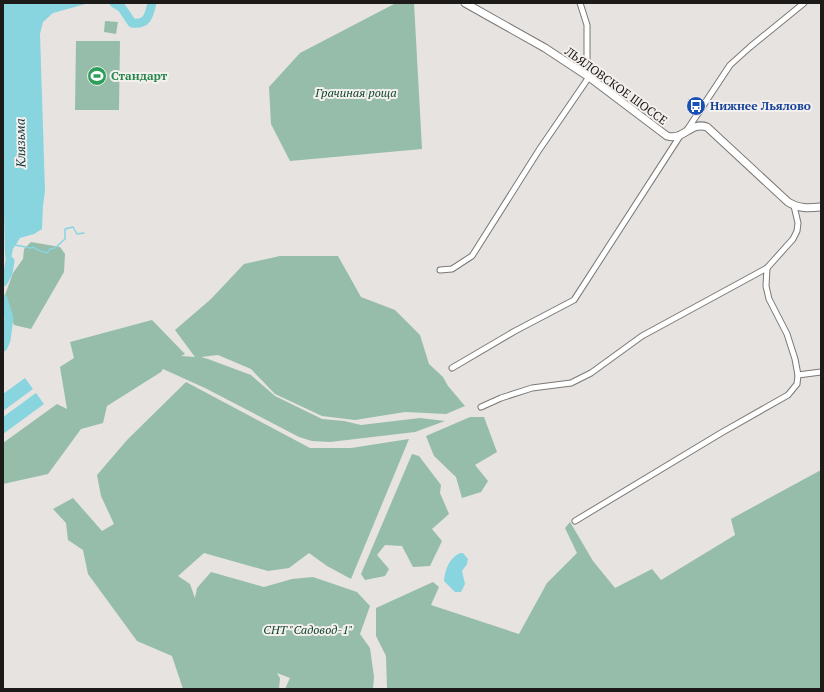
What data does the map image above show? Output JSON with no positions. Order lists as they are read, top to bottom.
{
  "streets": {
    "street": ["ЛЬЯЛОВСКОЕ ШОССЕ"]
  },
  "water": ["Клязьма"],
  "parks": ["Грачиная роща", "СНТ \"Садовод-1\""],
  "places": {
    "sports": ["Стандарт"],
    "bus stop": ["Нижнее Льялово"]
  }
}
